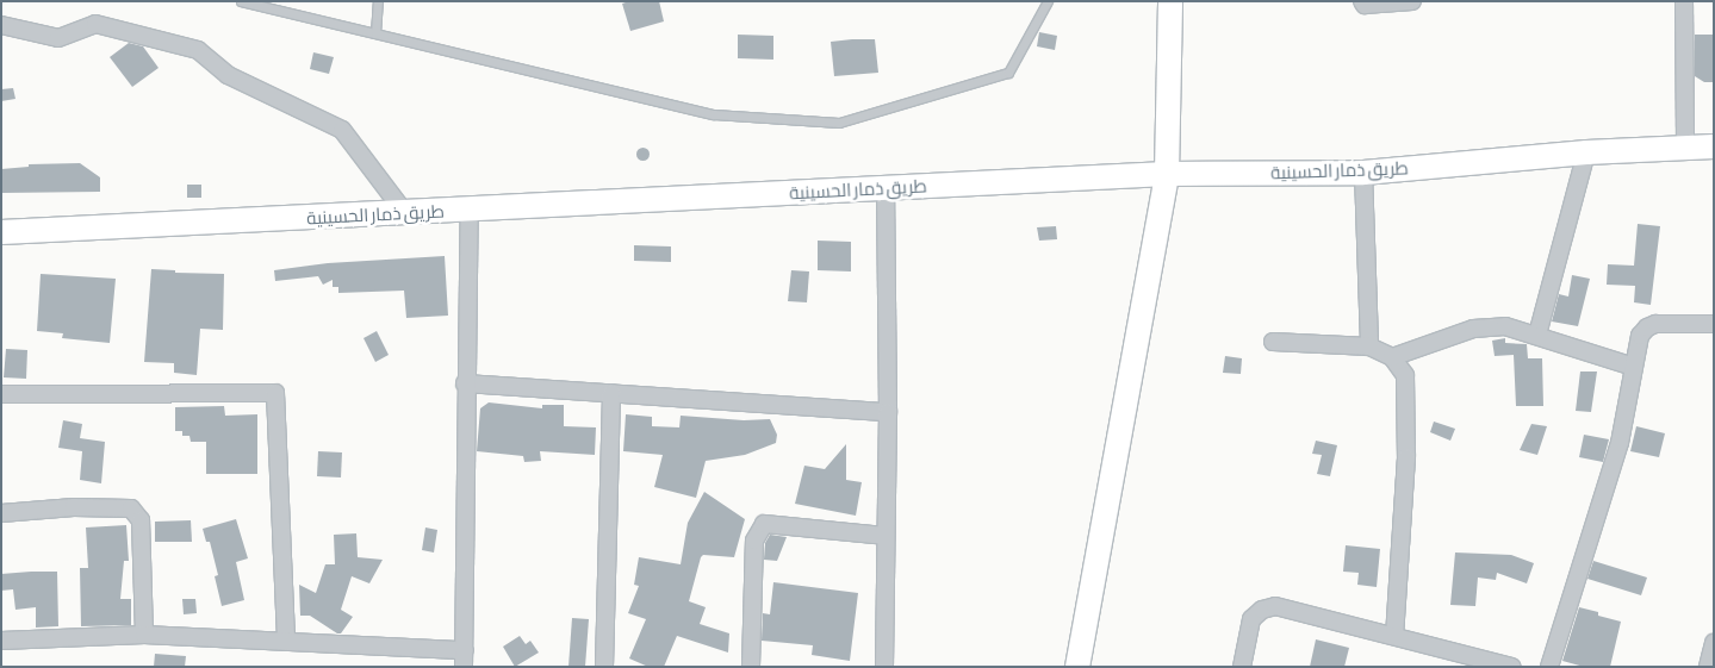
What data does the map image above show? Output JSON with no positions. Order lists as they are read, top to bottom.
{
  "streets": {
    "main road": ["طريق ذمار الحسينية"]
  }
}
